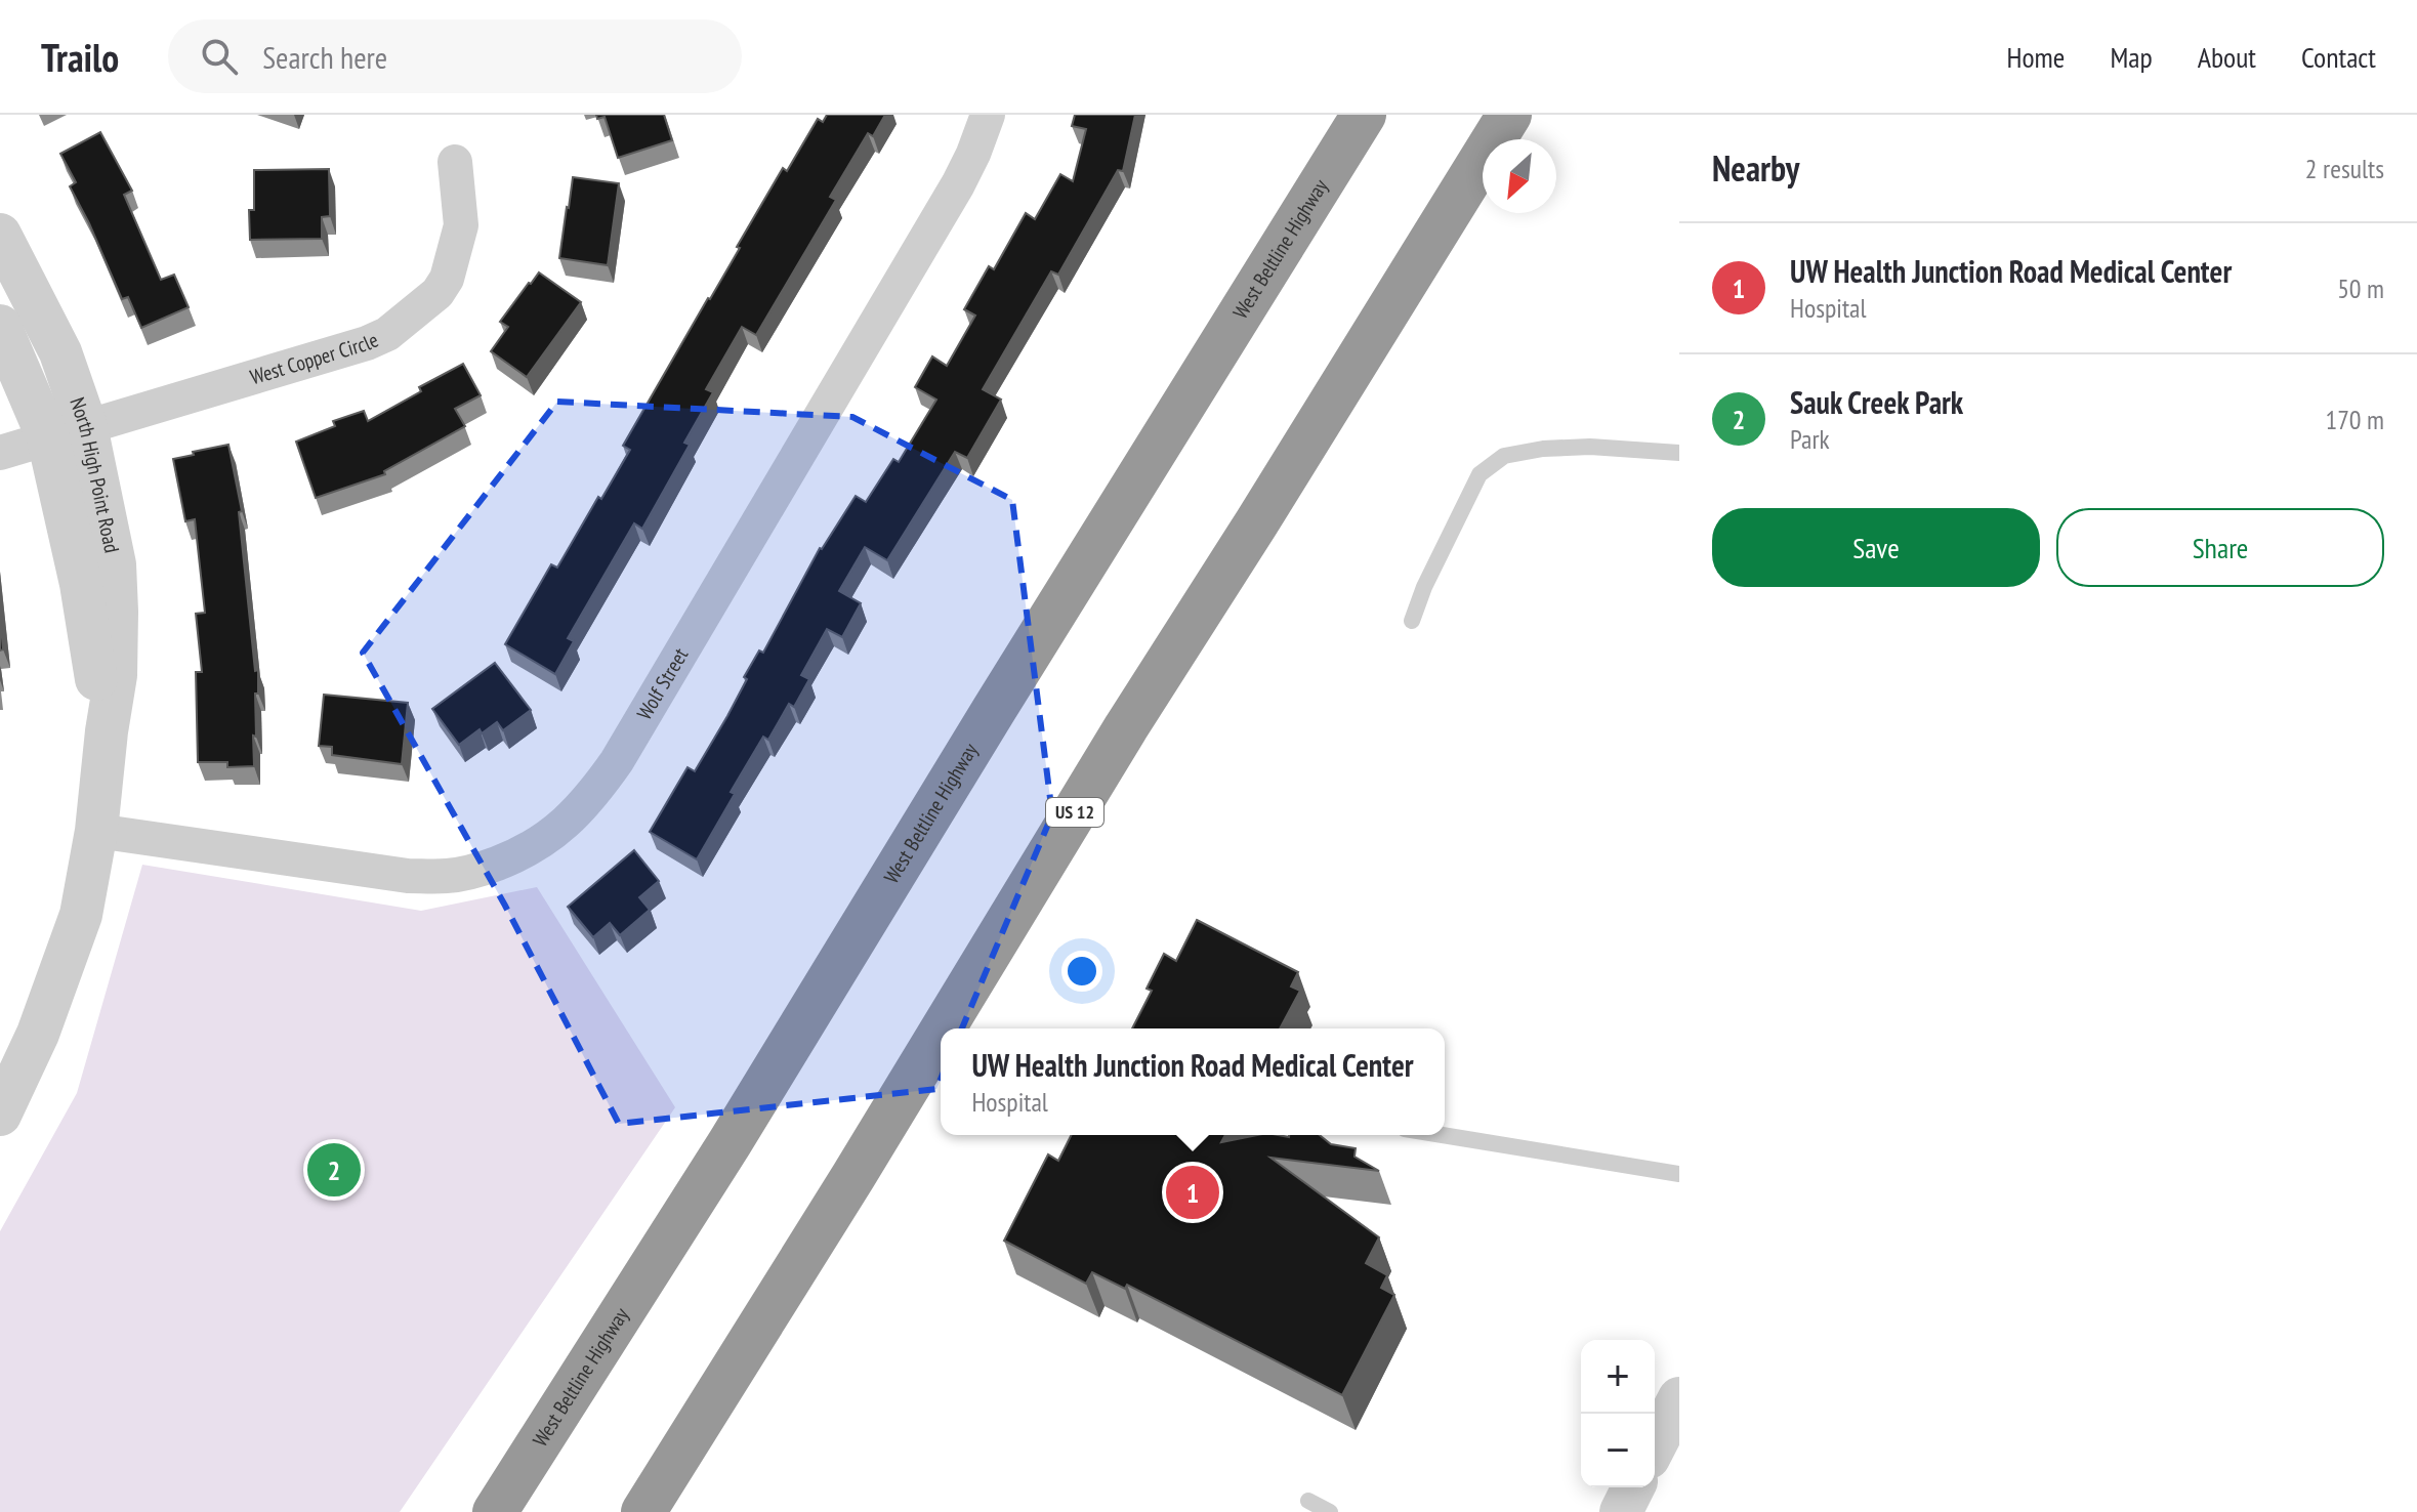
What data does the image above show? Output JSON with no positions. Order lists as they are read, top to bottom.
{
  "streets": {
    "highway": ["West Beltline Highway", "US 12"],
    "street": ["West Copper Circle", "North High Point Road", "Wolf Street"]
  },
  "crossings": [
    ["West Copper Circle", "North High Point Road"],
    ["North High Point Road", "Wolf Street"]
  ],
  "north": "bottom left",
  "page": {
    "header": "Trailo",
    "search": "Search here",
    "nav": [
      "Home",
      "Map",
      "About",
      "Contact"
    ],
    "heading": ["Nearby", "2 results"],
    "list": [
      {
        "mark": "1",
        "name": "UW Health Junction Road Medical Center",
        "note": "Hospital",
        "value": "50 m"
      },
      {
        "mark": "2",
        "name": "Sauk Creek Park",
        "note": "Park",
        "value": "170 m"
      }
    ],
    "buttons": ["Save", "Share"],
    "popup": ["UW Health Junction Road Medical Center", "Hospital"],
    "pins": ["2", "1"],
    "map_buttons": ["+", "−"]
  }
}
